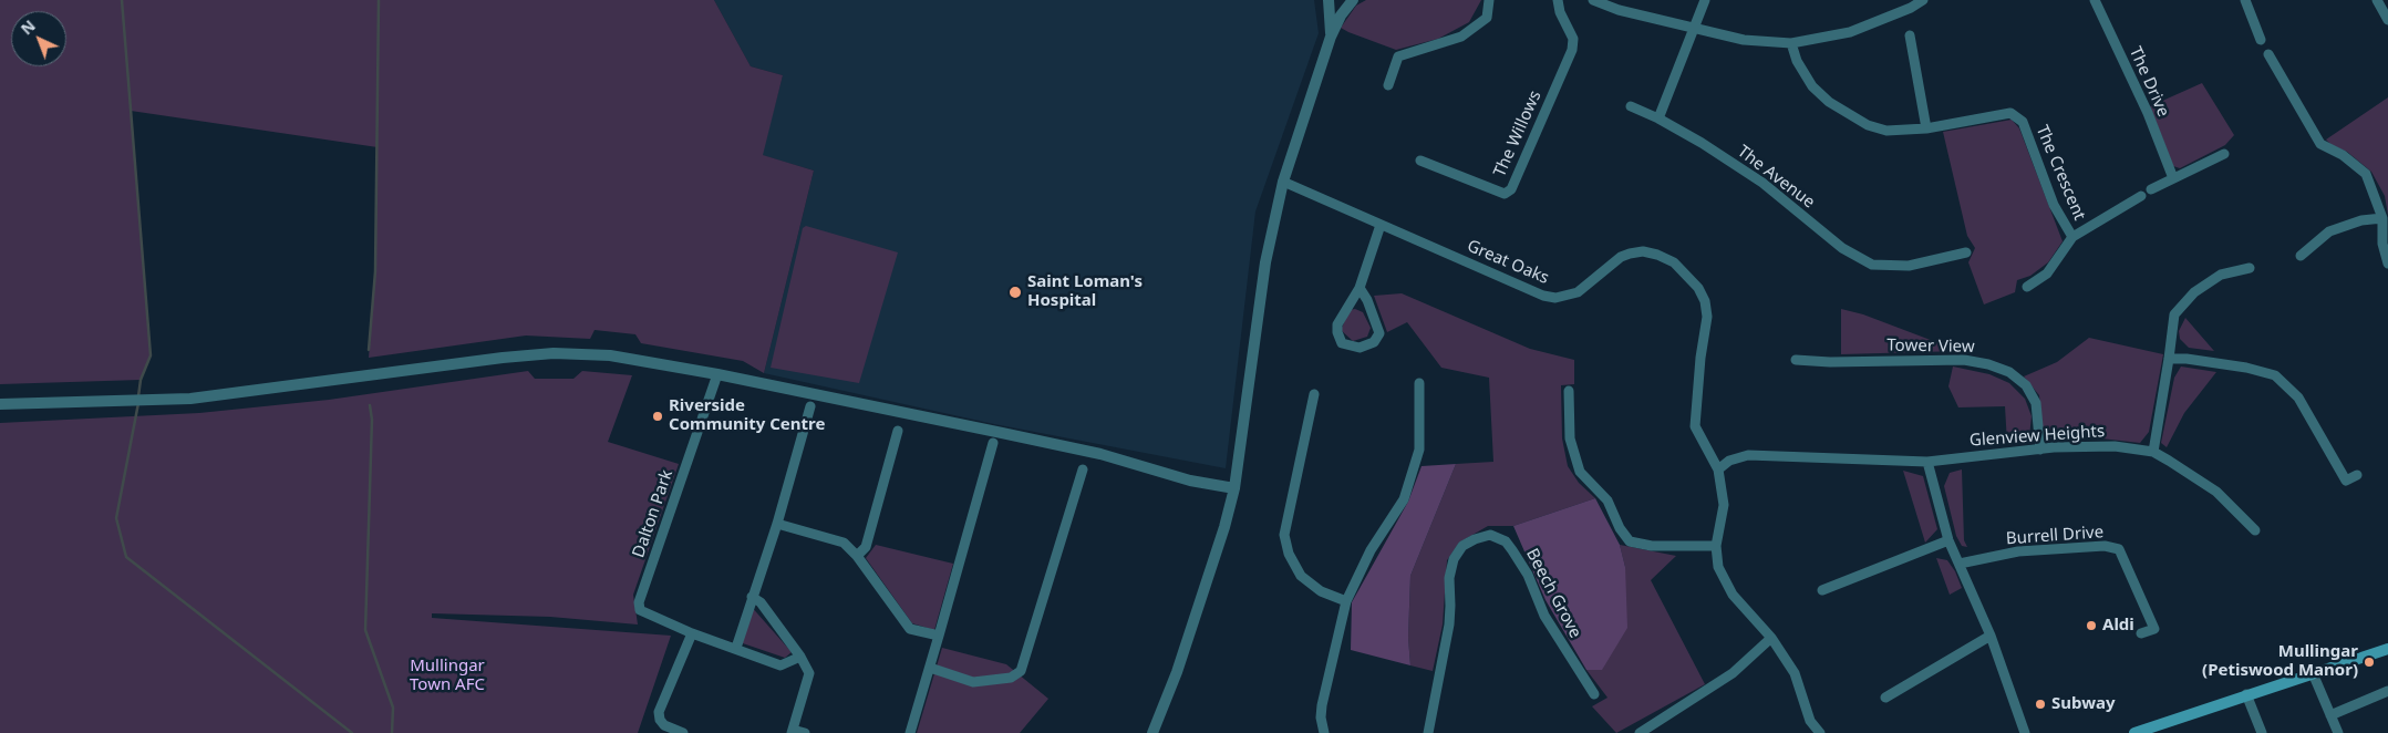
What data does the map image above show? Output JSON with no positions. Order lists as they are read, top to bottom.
{
  "streets": {
    "street": [
      "The Drive",
      "The Willows",
      "The Crescent",
      "The Avenue",
      "Great Oaks",
      "Tower View",
      "Glenview Heights",
      "Dalton Park",
      "Burrell Drive",
      "Beech Grove"
    ]
  },
  "crossings": [
    ["Great Oaks", "Glenview Heights"],
    ["Tower View", "Glenview Heights"]
  ],
  "parks": ["Mullingar Town AFC"],
  "places": [
    "Saint Loman's Hospital",
    "Riverside Community Centre",
    "Aldi",
    "Mullingar (Petiswood Manor)",
    "Subway"
  ],
  "north": "top left"
}
